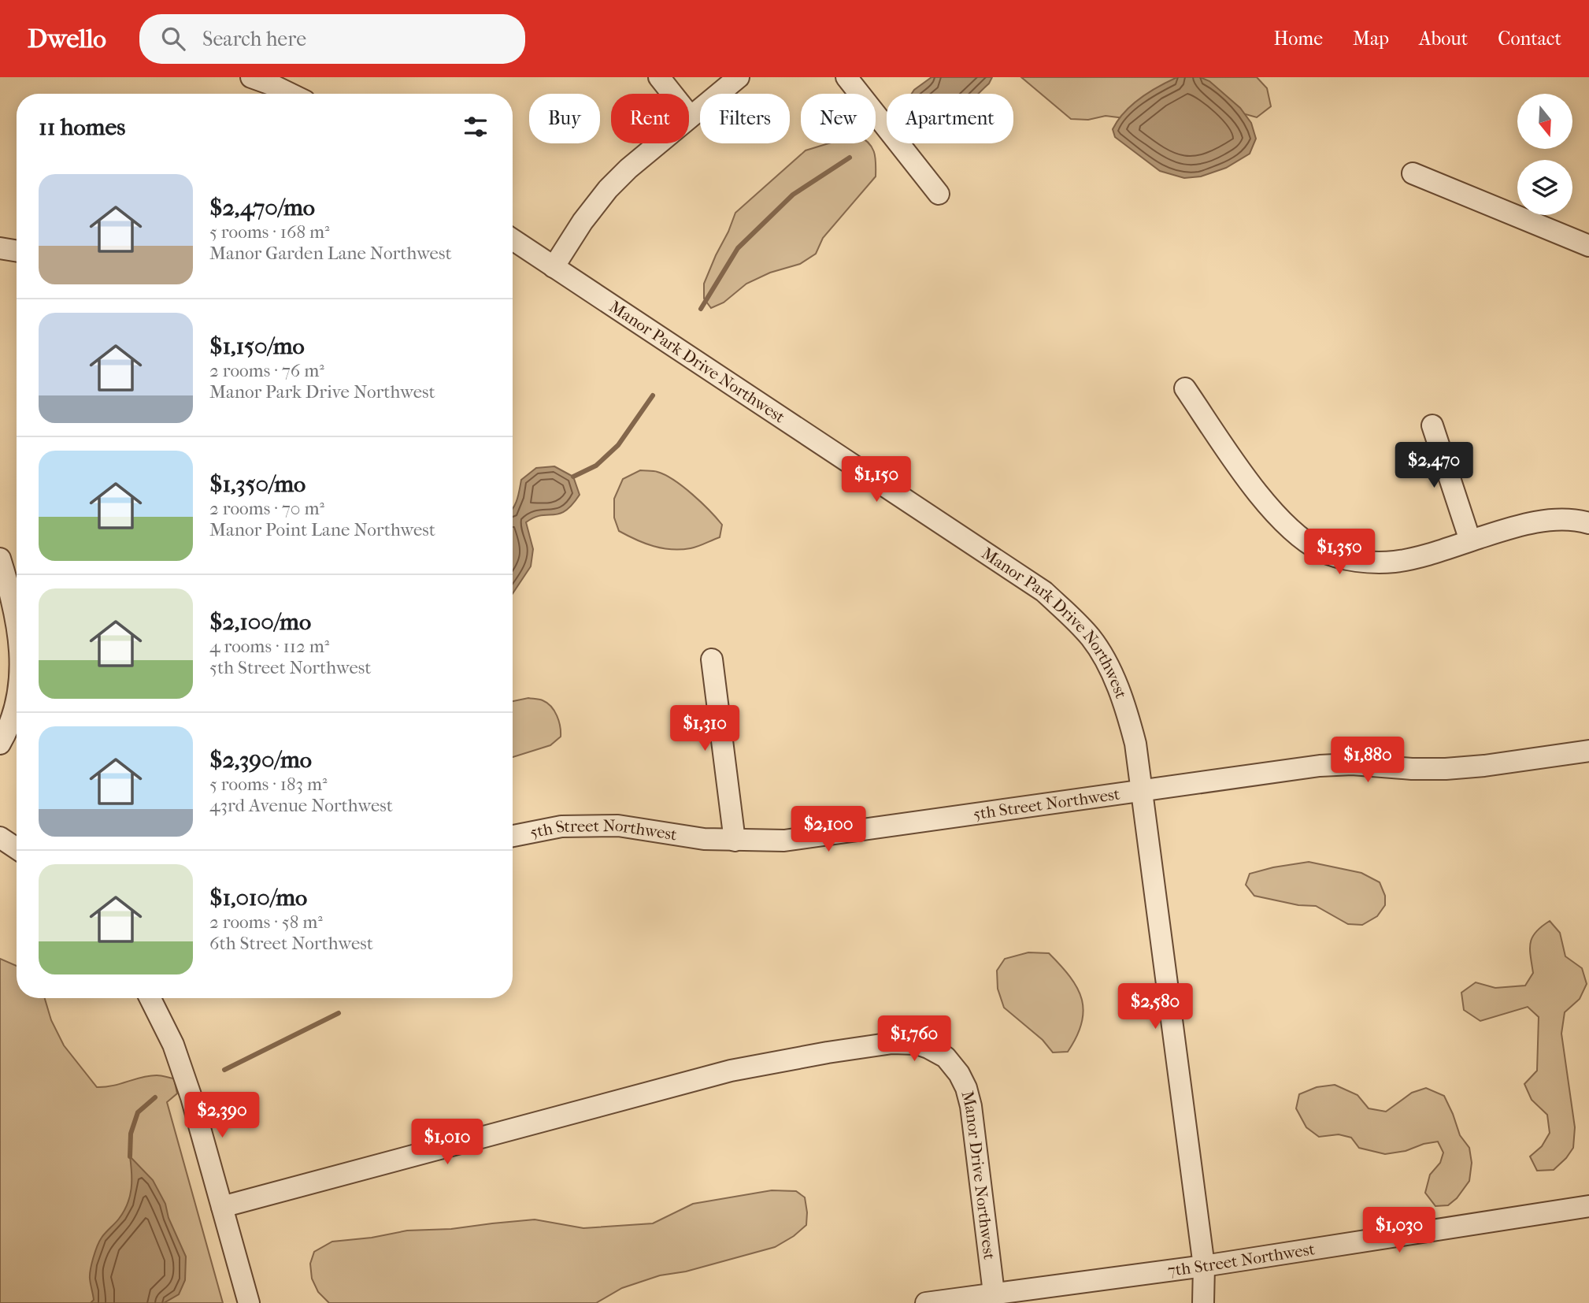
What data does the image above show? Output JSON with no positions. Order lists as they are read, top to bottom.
{
  "streets": {
    "street": [
      "Manor Park Drive Northwest",
      "5th Street Northwest",
      "Manor Drive Northwest",
      "7th Street Northwest"
    ]
  },
  "crossings": [
    ["Manor Park Drive Northwest", "5th Street Northwest"],
    ["Manor Park Drive Northwest", "7th Street Northwest"],
    ["Manor Drive Northwest", "7th Street Northwest"]
  ],
  "north": "bottom",
  "page": {
    "header": "Dwello",
    "search": "Search here",
    "nav": [
      "Home",
      "Map",
      "About",
      "Contact"
    ],
    "chip": [
      "Buy",
      "Rent",
      "Filters",
      "New",
      "Apartment"
    ],
    "heading": "11 homes",
    "list": [
      {
        "name": "$2,470/mo",
        "note": "5 rooms · 168 m² · Manor Garden Lane Northwest"
      },
      {
        "name": "$1,150/mo",
        "note": "2 rooms · 76 m² · Manor Park Drive Northwest"
      },
      {
        "name": "$1,350/mo",
        "note": "2 rooms · 70 m² · Manor Point Lane Northwest"
      },
      {
        "name": "$2,100/mo",
        "note": "4 rooms · 112 m² · 5th Street Northwest"
      },
      {
        "name": "$2,390/mo",
        "note": "5 rooms · 183 m² · 43rd Avenue Northwest"
      },
      {
        "name": "$1,010/mo",
        "note": "2 rooms · 58 m² · 6th Street Northwest"
      }
    ],
    "price": [
      "$2,470",
      "$1,150",
      "$1,350",
      "$1,310",
      "$1,880",
      "$2,100",
      "$2,580",
      "$1,760",
      "$2,390",
      "$1,010",
      "$1,030"
    ]
  }
}
